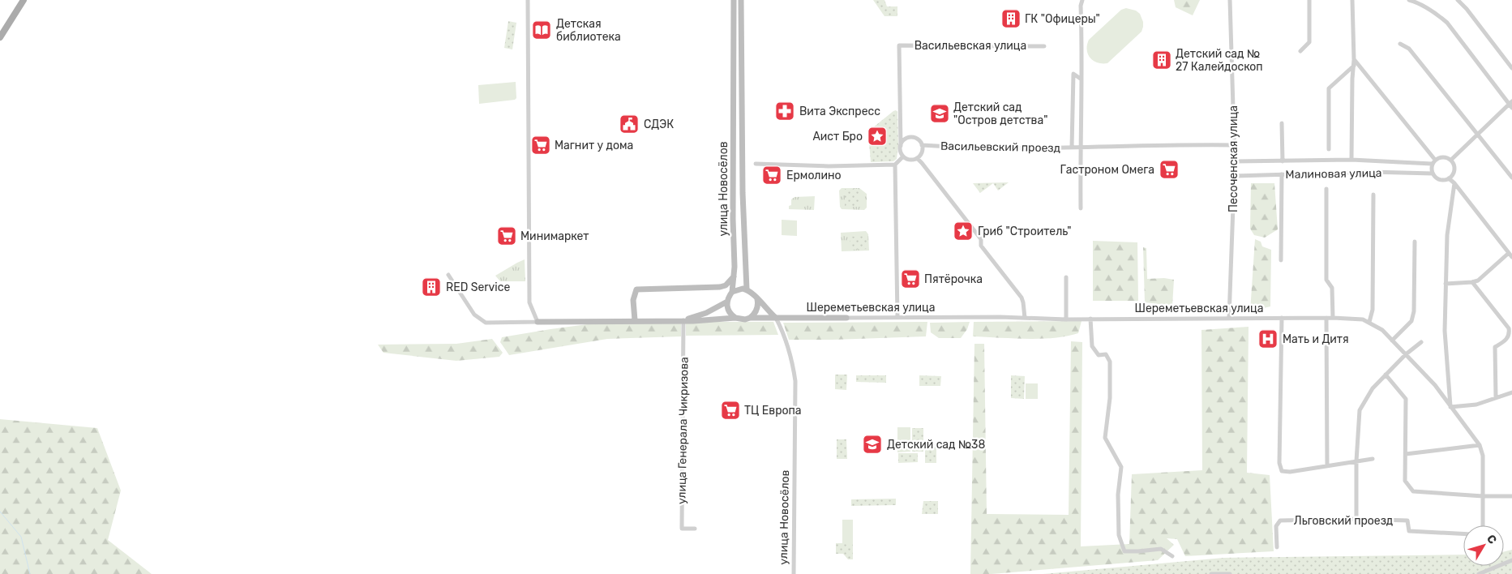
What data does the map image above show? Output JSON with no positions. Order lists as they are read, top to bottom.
{
  "streets": {
    "street": [
      "Васильевская улица",
      "Васильевский проезд",
      "Песоченская улица",
      "Малиновая улица",
      "улица Новосёлов",
      "Шереметьевская улица",
      "улица Генерала Чикризова",
      "Льговский проезд"
    ]
  },
  "crossings": [
    ["Васильевская улица", "Васильевский проезд"],
    ["Васильевский проезд", "Песоченская улица"],
    ["Песоченская улица", "Малиновая улица"],
    ["Песоченская улица", "Шереметьевская улица"],
    ["улица Новосёлов", "Шереметьевская улица"]
  ],
  "places": {
    "building": ["ГК \"Офицеры\"", "Детский сад № 27 Калейдоскоп", "RED Service"],
    "library": ["Детская библиотека"],
    "pharmacy": ["Вита Экспресс"],
    "school or university": ["Детский сад \"Остров детства\"", "Детский сад №38"],
    "public building": ["СДЭК"],
    "place": ["Аист Бро", "Гриб \"Строитель\""],
    "supermarket": [
      "Магнит у дома",
      "Гастроном Омега",
      "Ермолино",
      "Минимаркет",
      "Пятёрочка",
      "ТЦ Европа"
    ],
    "hospital": ["Мать и Дитя"]
  },
  "north": "top right"
}
